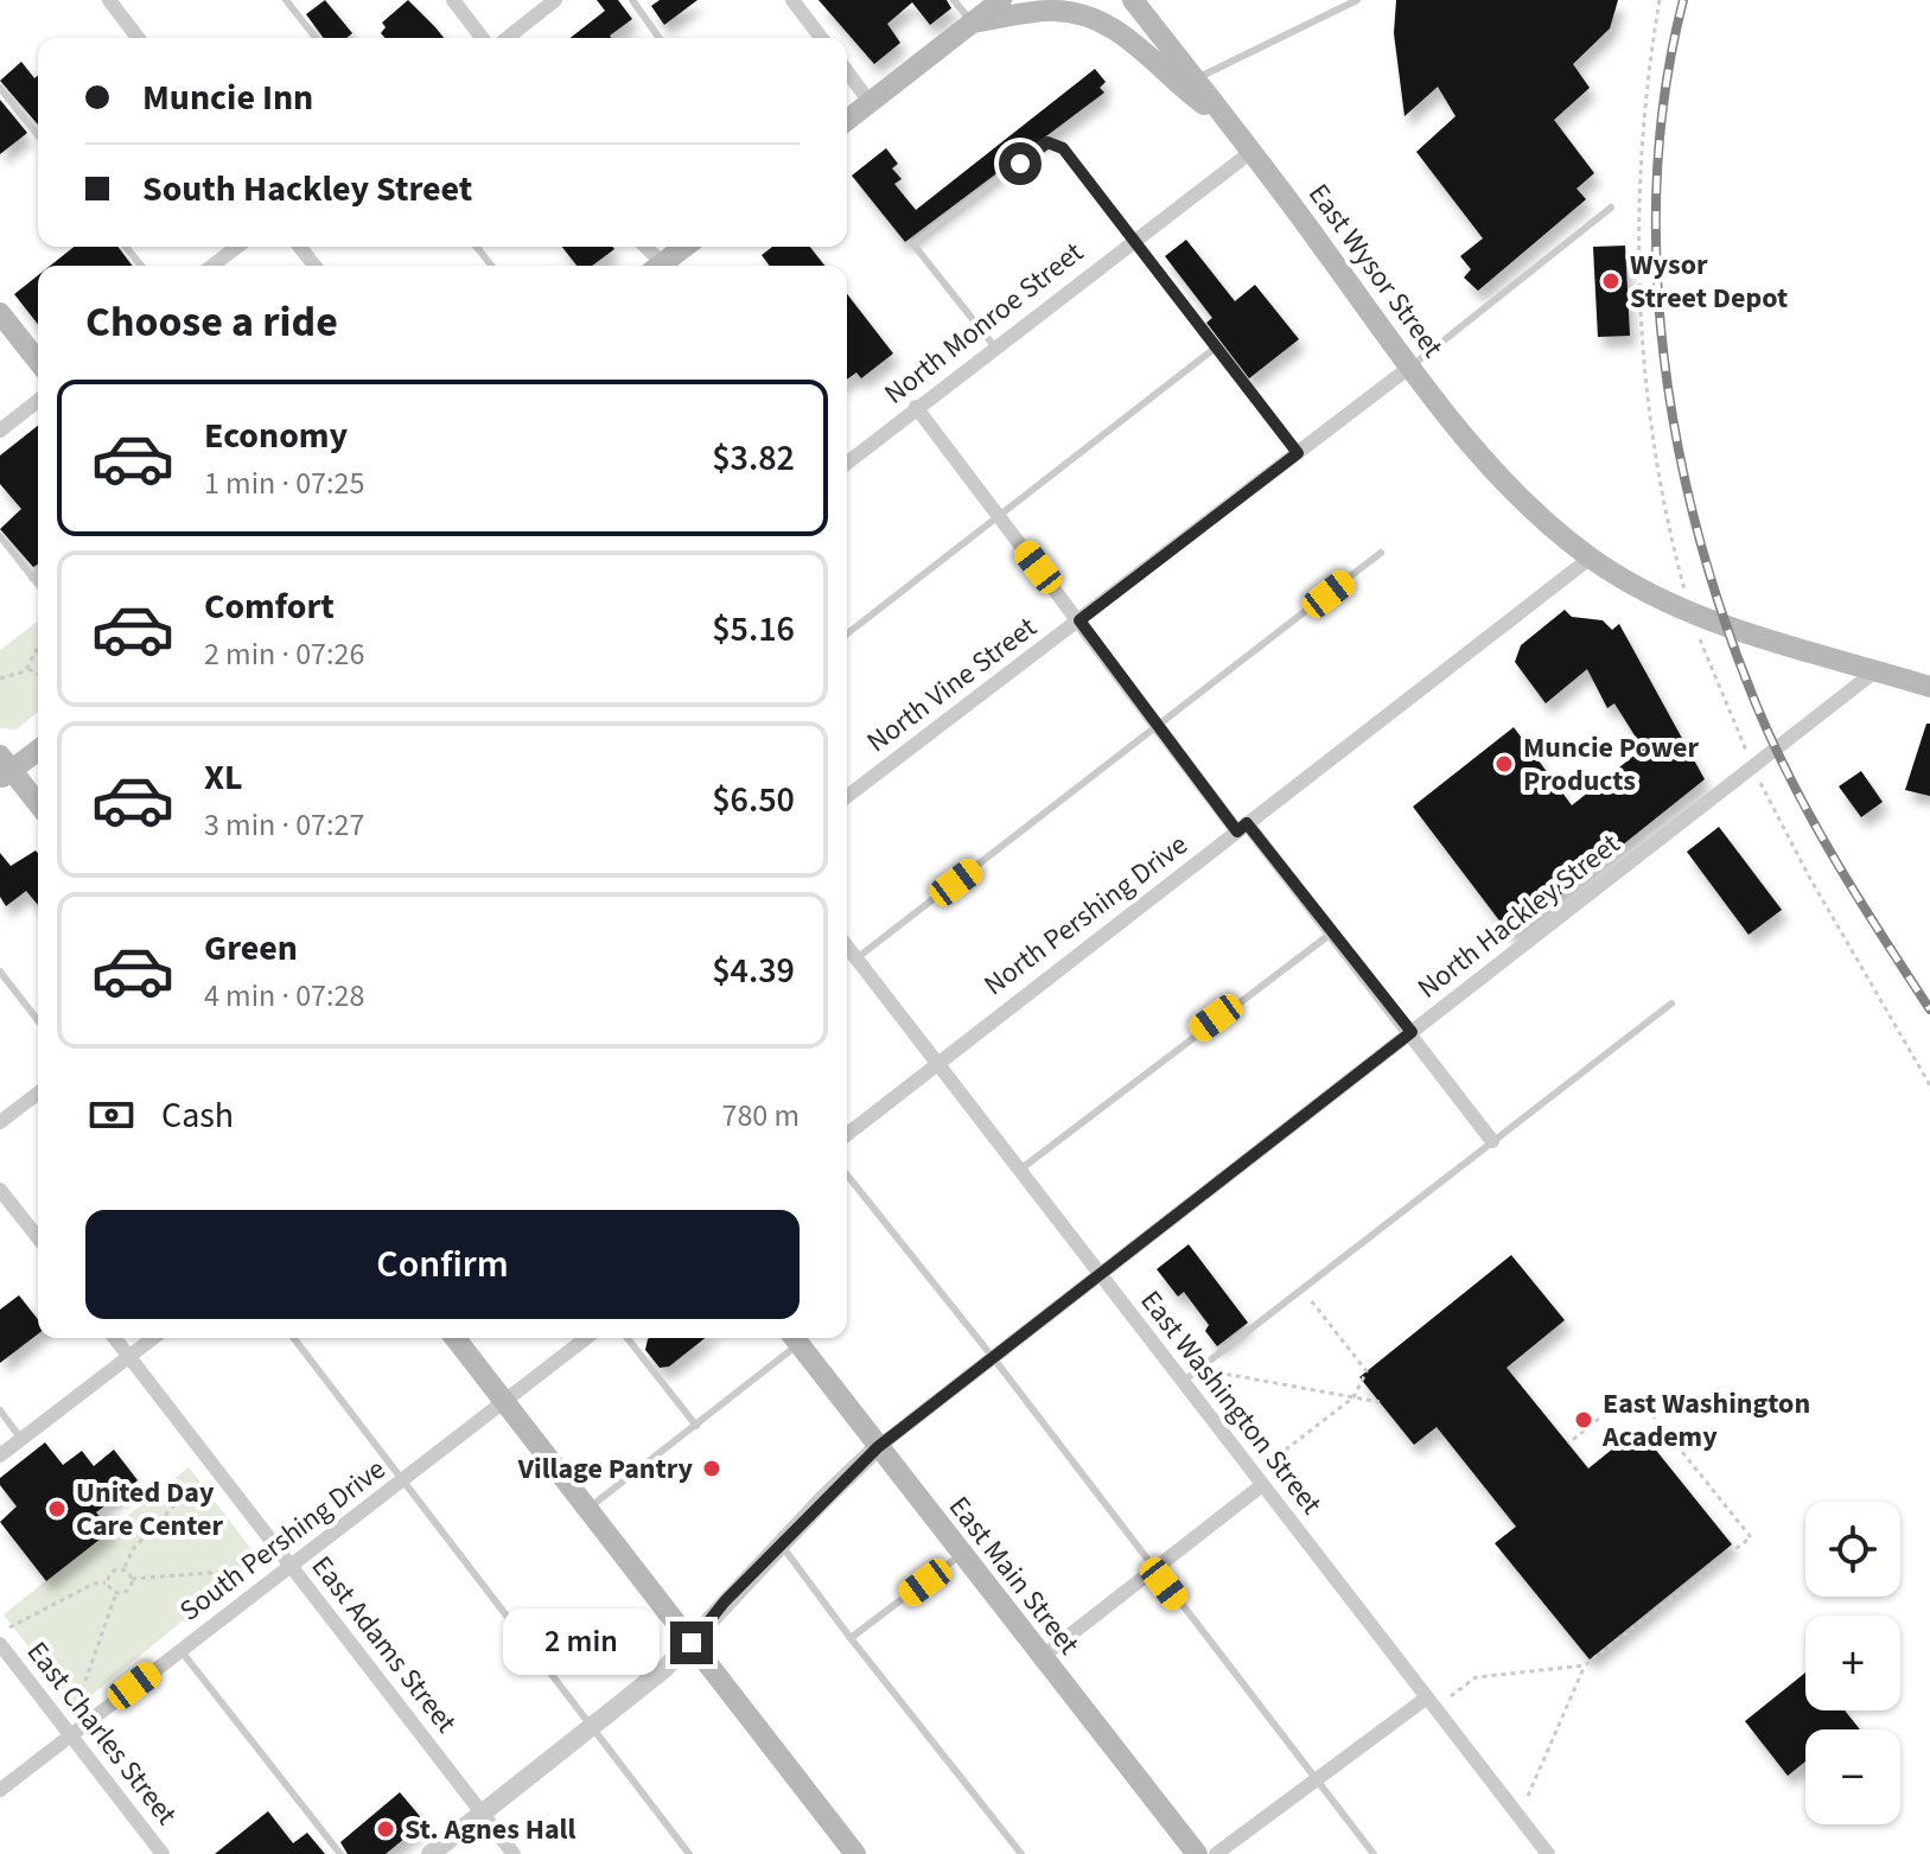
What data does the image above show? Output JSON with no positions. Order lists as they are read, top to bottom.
{
  "streets": {
    "main road": ["East Wysor Street", "East Main Street"],
    "street": [
      "North Monroe Street",
      "North Vine Street",
      "North Pershing Drive",
      "North Hackley Street",
      "East Washington Street",
      "South Pershing Drive",
      "East Adams Street",
      "East Charles Street"
    ]
  },
  "crossings": [
    ["East Wysor Street", "North Monroe Street"],
    ["East Wysor Street", "North Vine Street"],
    ["East Wysor Street", "North Pershing Drive"],
    ["East Wysor Street", "North Hackley Street"],
    ["North Pershing Drive", "East Washington Street"],
    ["North Hackley Street", "East Washington Street"],
    ["North Hackley Street", "East Main Street"],
    ["South Pershing Drive", "East Adams Street"],
    ["South Pershing Drive", "East Charles Street"]
  ],
  "places": [
    "Wysor Street Depot",
    "Muncie Power Products",
    "East Washington Academy",
    "Village Pantry",
    "United Day Care Center",
    "St. Agnes Hall"
  ],
  "page": {
    "banner": ["Muncie Inn", "South Hackley Street"],
    "heading": "Choose a ride",
    "list": [
      {
        "name": "Economy",
        "note": "1 min · 07:25",
        "value": "$3.82"
      },
      {
        "name": "Comfort",
        "note": "2 min · 07:26",
        "value": "$5.16"
      },
      {
        "name": "XL",
        "note": "3 min · 07:27",
        "value": "$6.50"
      },
      {
        "name": "Green",
        "note": "4 min · 07:28",
        "value": "$4.39"
      }
    ],
    "pay": ["Cash", "780 m"],
    "buttons": "Confirm",
    "map_buttons": ["+", "−"],
    "bubble": "2 min"
  }
}
